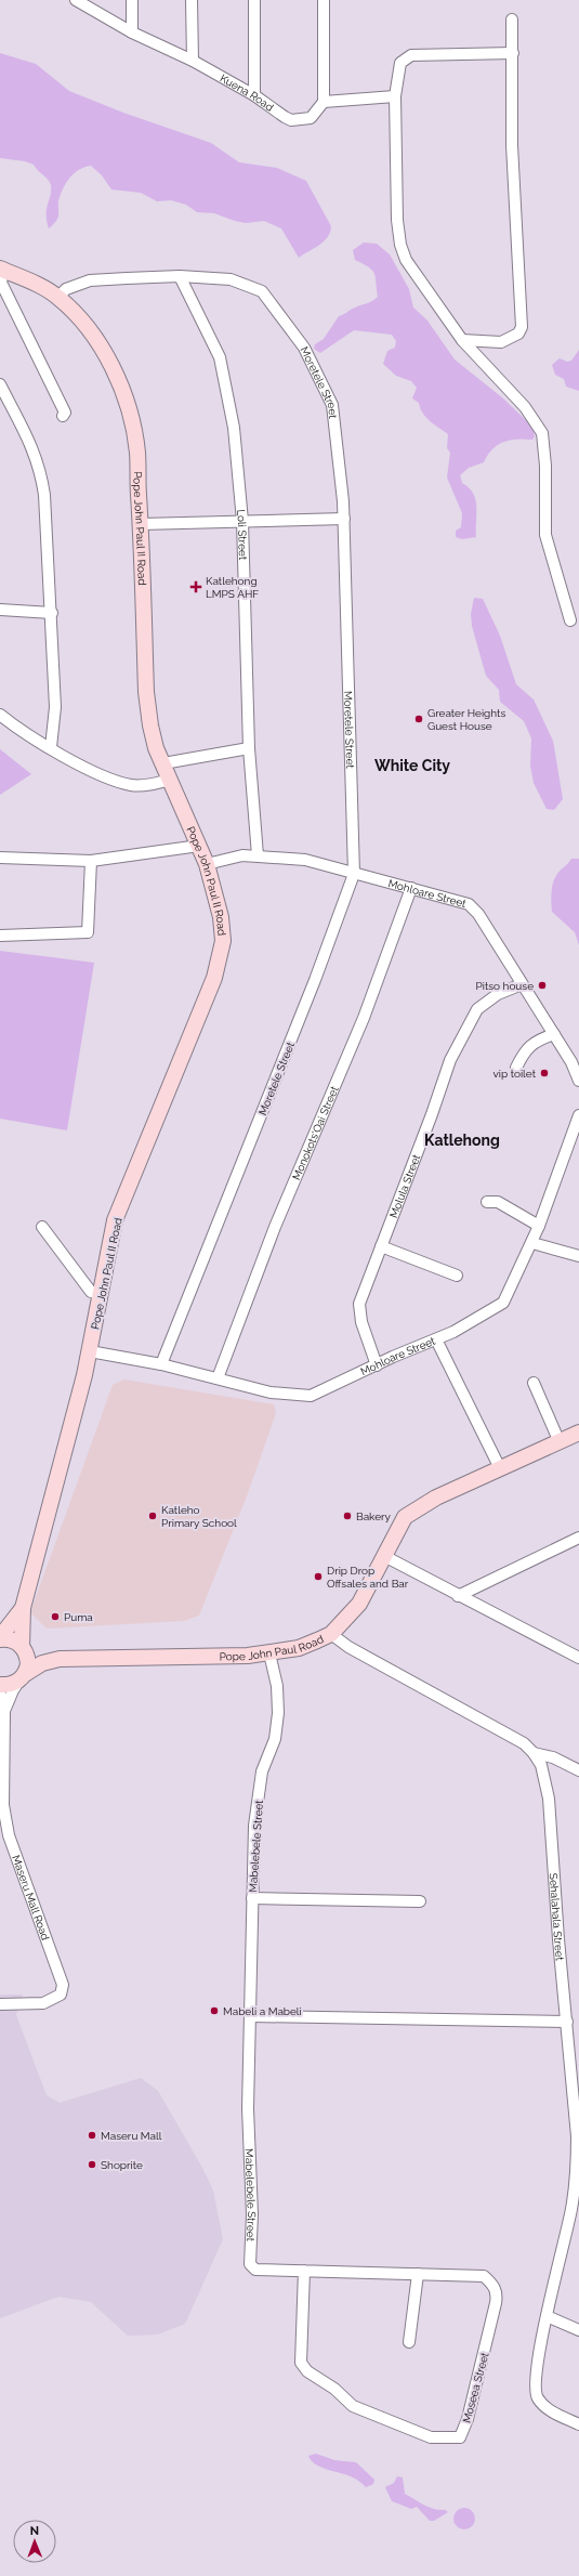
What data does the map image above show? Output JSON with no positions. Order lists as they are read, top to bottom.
{
  "streets": {
    "main road": ["Pope John Paul II Road", "Pope John Paul Road"],
    "street": [
      "Kuena Road",
      "Moretele Street",
      "Loli Street",
      "Mohloare Street",
      "Monokots'Oai Street",
      "Molula Street",
      "Mabelebele Street",
      "Maseru Mall Road",
      "Sehalahala Street",
      "Moseea Street"
    ]
  },
  "crossings": [
    ["Moretele Street", "Pope John Paul II Road"],
    ["Moretele Street", "Loli Street"],
    ["Moretele Street", "Mohloare Street"],
    ["Pope John Paul II Road", "Mohloare Street"],
    ["Loli Street", "Mohloare Street"],
    ["Mohloare Street", "Monokots'Oai Street"],
    ["Mohloare Street", "Molula Street"],
    ["Pope John Paul Road", "Mabelebele Street"],
    ["Pope John Paul Road", "Maseru Mall Road"],
    ["Pope John Paul Road", "Sehalahala Street"],
    ["Mabelebele Street", "Moseea Street"]
  ],
  "districts": ["White City", "Katlehong"],
  "places": {
    "health": ["Katlehong LMPS AHF"],
    "other": [
      "Greater Heights Guest House",
      "Pitso house",
      "vip toilet",
      "Katleho Primary School",
      "Bakery",
      "Drip Drop Offsales and Bar",
      "Puma",
      "Mabeli a Mabeli",
      "Maseru Mall",
      "Shoprite"
    ]
  },
  "north": "top"
}
